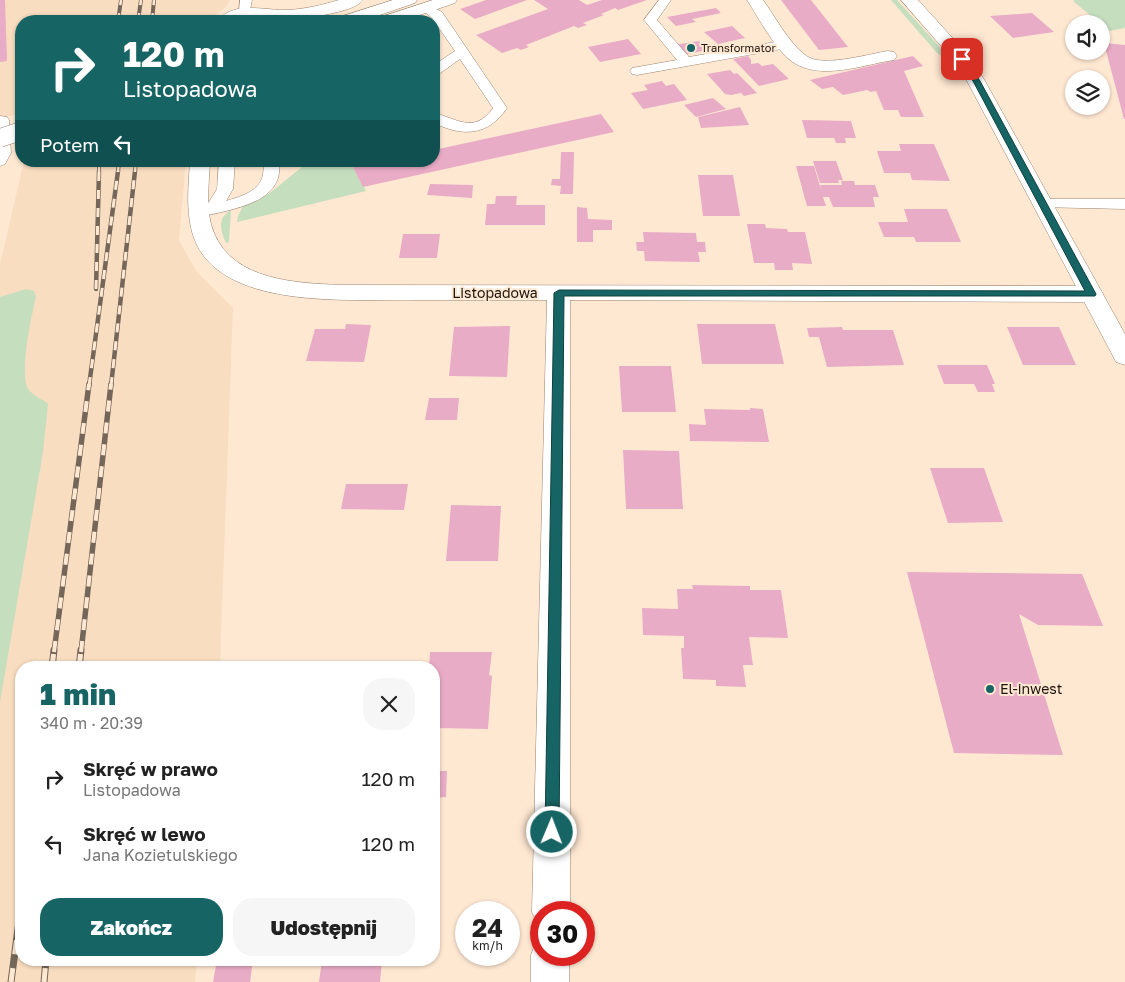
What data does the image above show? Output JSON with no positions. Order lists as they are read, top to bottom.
{
  "streets": {
    "street": ["Listopadowa"]
  },
  "places": ["Transformator", "El-inwest"],
  "page": {
    "turn": ["120 m", "Listopadowa"],
    "then": "Potem",
    "heading": ["1 min", "340 m · 20:39"],
    "list": [
      {
        "name": "Skręć w prawo",
        "note": "Listopadowa",
        "value": "120 m"
      },
      {
        "name": "Skręć w lewo",
        "note": "Jana Kozietulskiego",
        "value": "120 m"
      }
    ],
    "buttons": ["Zakończ", "Udostępnij"],
    "speed": "24 km/h",
    "limit": "30"
  }
}
